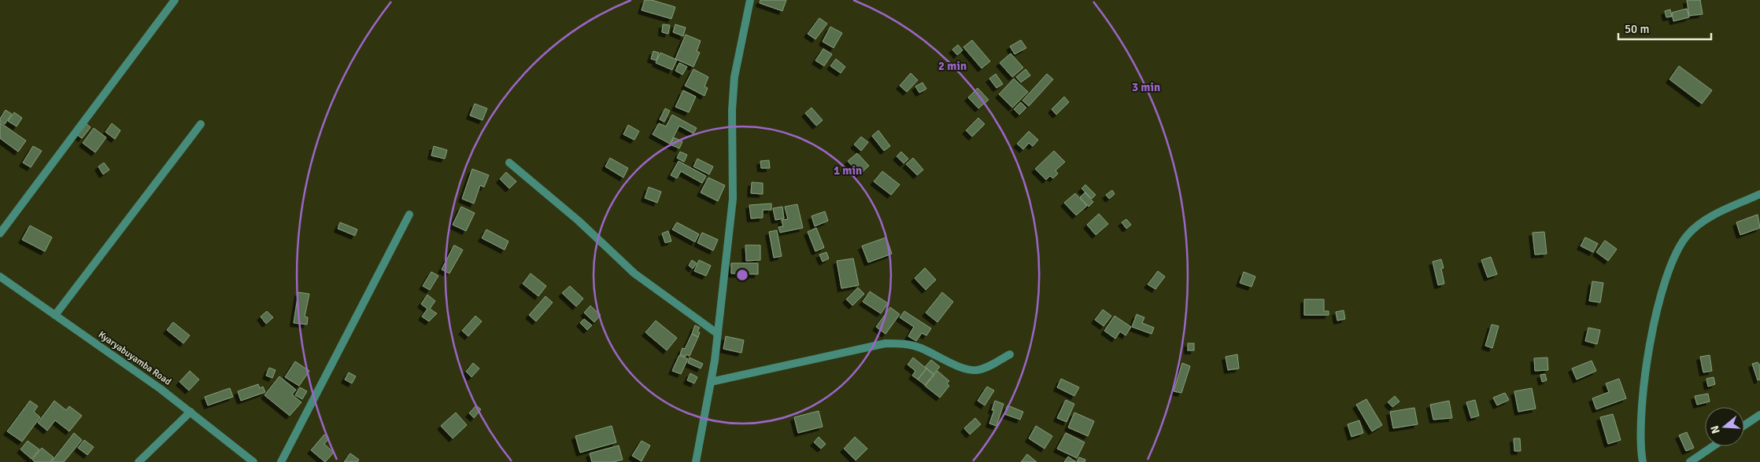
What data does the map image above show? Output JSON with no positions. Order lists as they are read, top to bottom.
{
  "streets": {
    "street": ["Kyaryabuyamba Road"]
  },
  "scale_bar": "50 m",
  "north": "left",
  "rings": ["2 min", "3 min", "1 min"]
}
